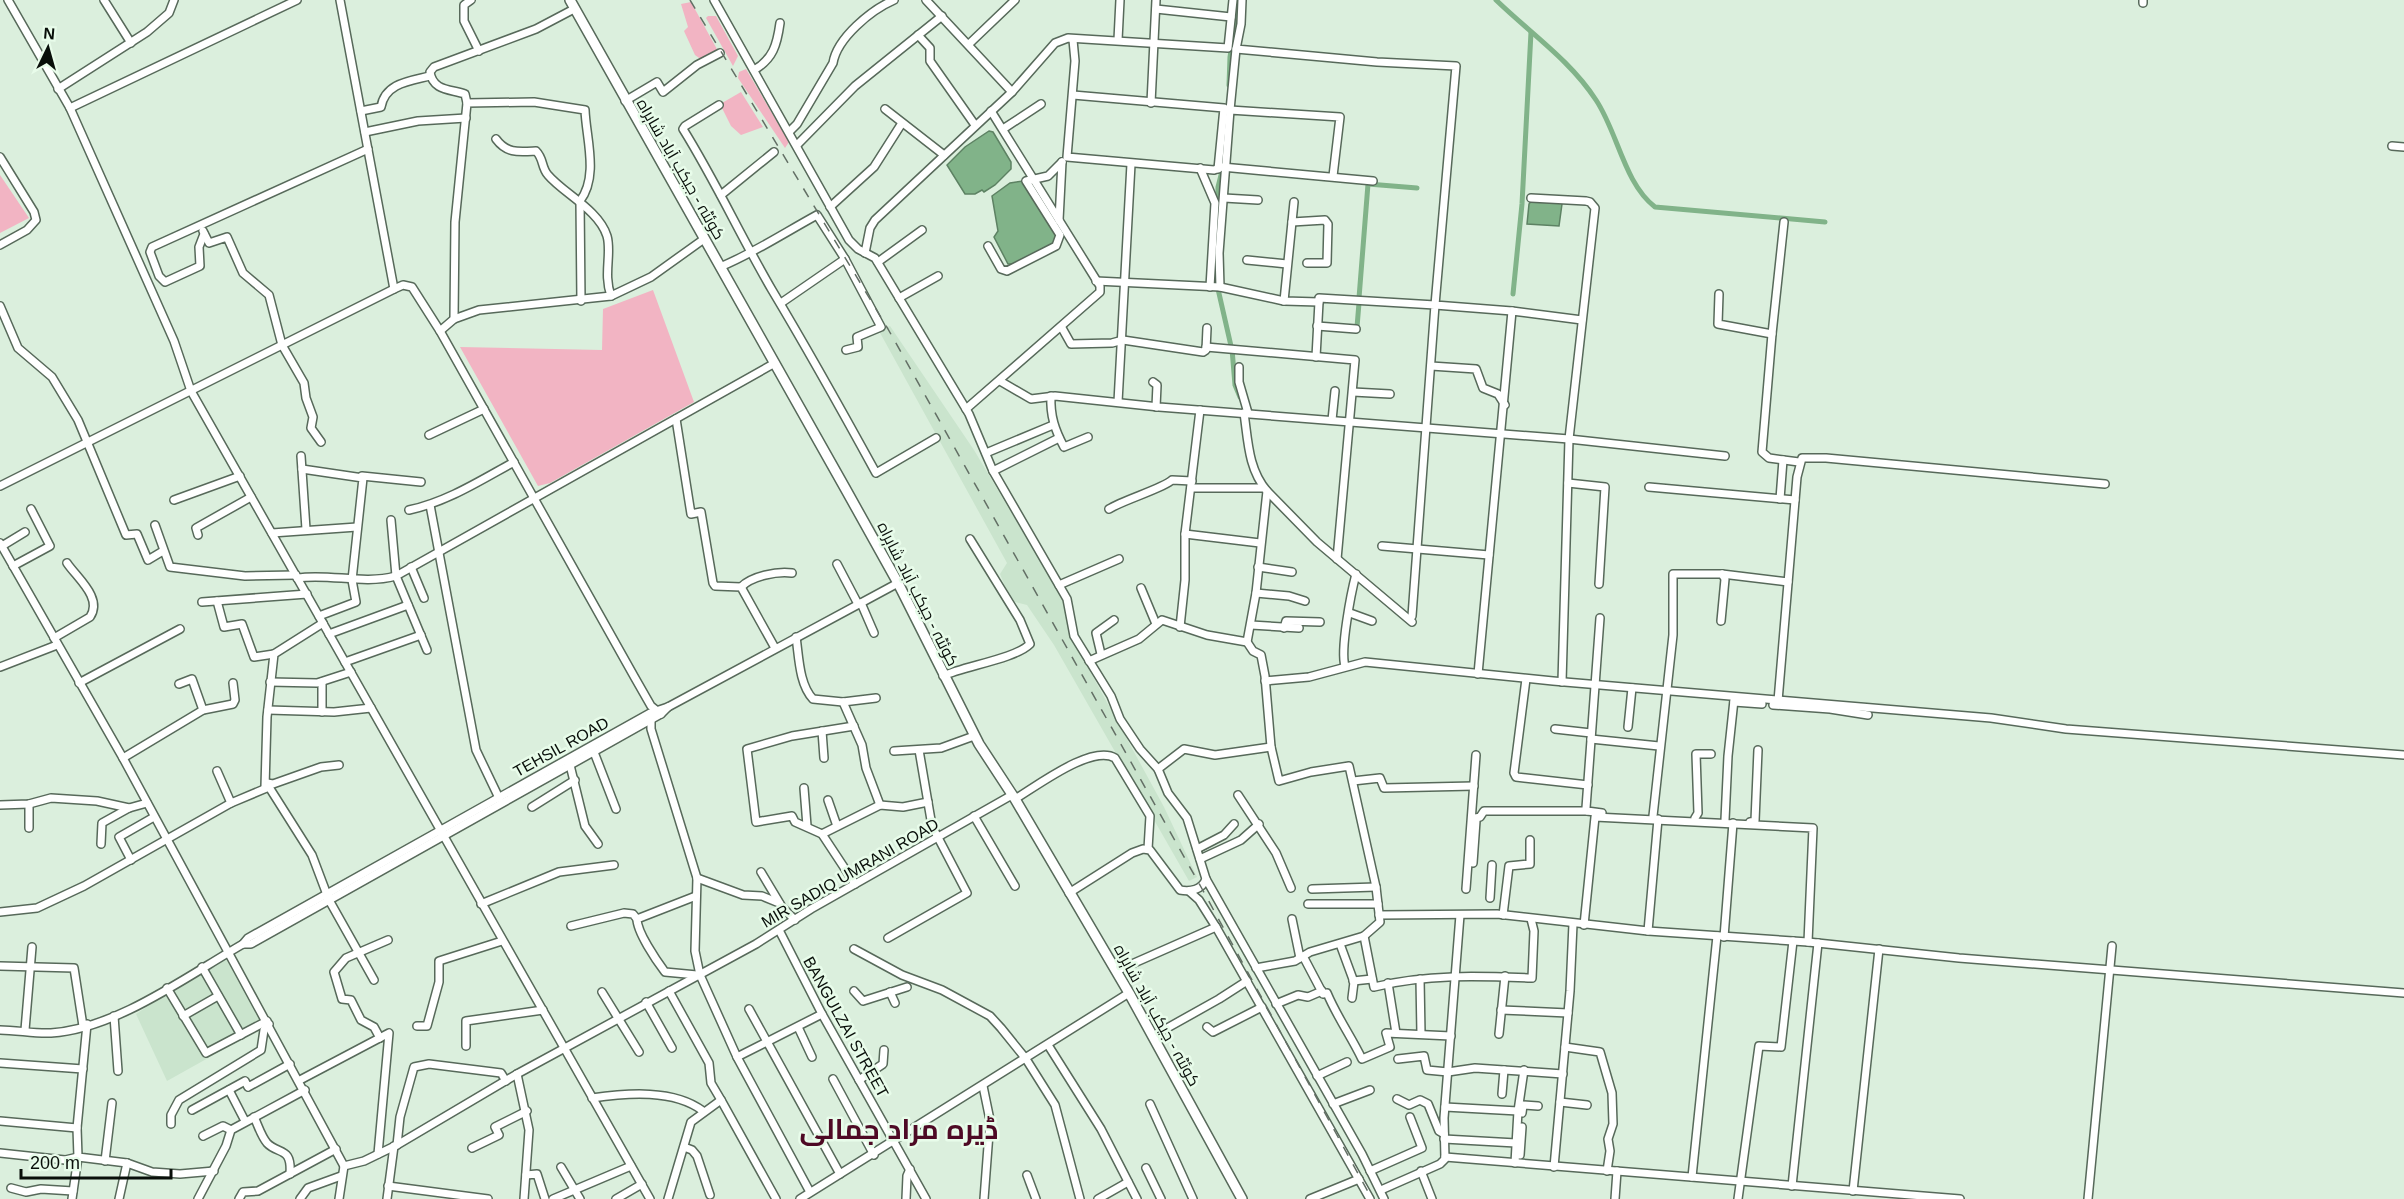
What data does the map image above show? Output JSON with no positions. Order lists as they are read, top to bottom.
{
  "streets": {
    "highway": ["کوئٹہ - جیکب آباد شاہراہ"],
    "street": ["TEHSIL ROAD", "MIR SADIQ UMRANI ROAD", "BANGULZAI STREET"]
  },
  "crossings": [
    ["کوئٹہ - جیکب آباد شاہراہ", "MIR SADIQ UMRANI ROAD"],
    ["MIR SADIQ UMRANI ROAD", "BANGULZAI STREET"]
  ],
  "districts": ["ڈیرہ مراد جمالی"],
  "scale_bar": "200 m",
  "north": "top"
}
